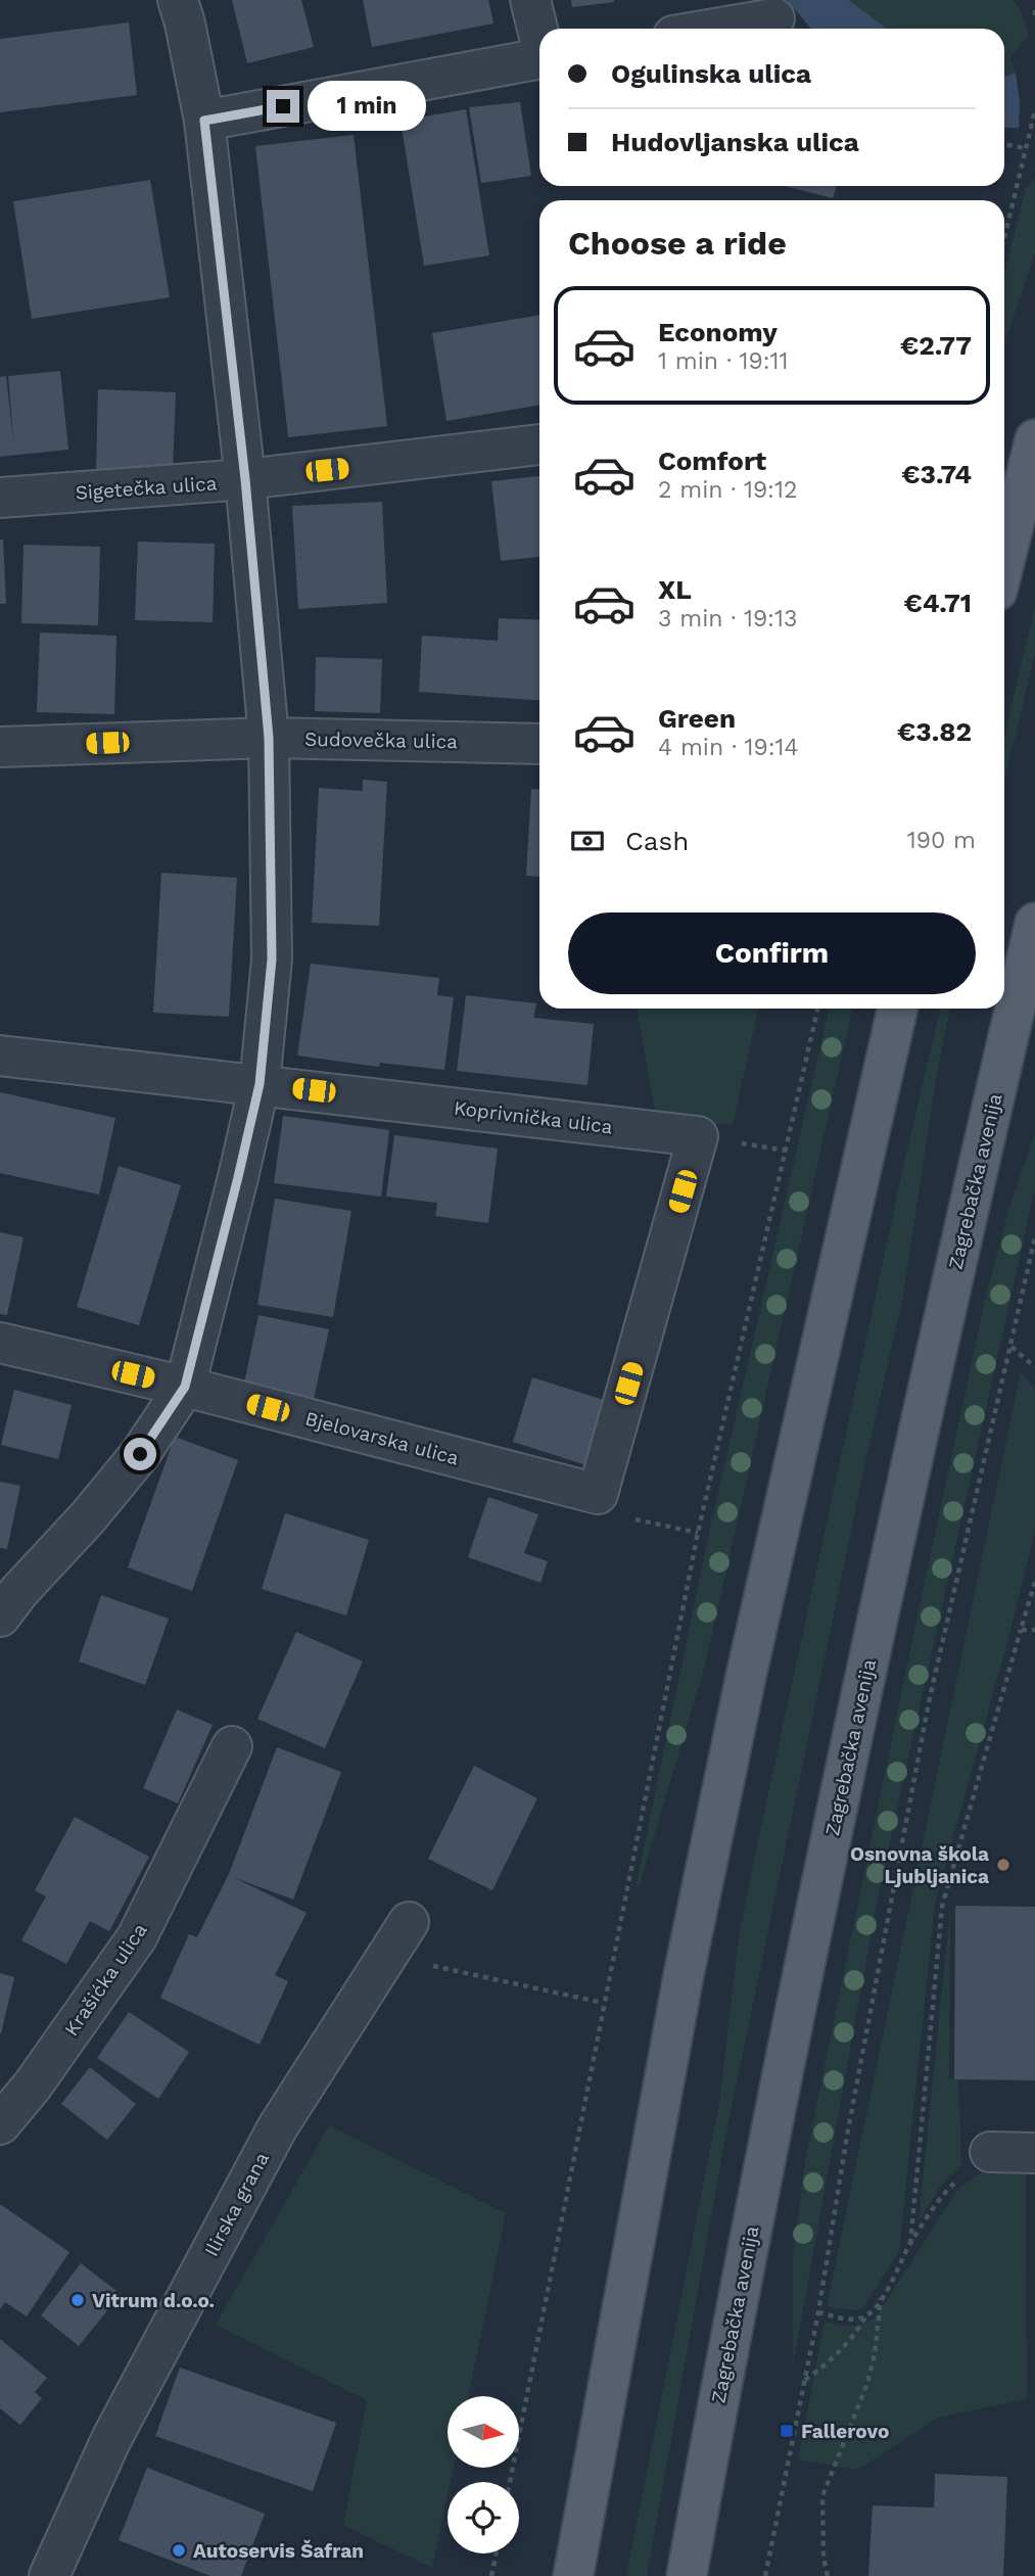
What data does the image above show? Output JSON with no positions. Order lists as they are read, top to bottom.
{
  "streets": {
    "main road": ["Zagrebačka avenija"],
    "street": [
      "Sigetečka ulica",
      "Sudovečka ulica",
      "Koprivnička ulica",
      "Bjelovarska ulica",
      "Krašićka ulica",
      "Ilirska grana"
    ]
  },
  "crossings": [
    ["Koprivnička ulica", "Bjelovarska ulica"]
  ],
  "places": {
    "other": ["Osnovna škola Ljubljanica", "Vitrum d.o.o.", "Autoservis Šafran"],
    "transit": ["Fallerovo"]
  },
  "north": "right",
  "page": {
    "banner": ["Ogulinska ulica", "Hudovljanska ulica"],
    "bubble": "1 min",
    "heading": "Choose a ride",
    "list": [
      {
        "name": "Economy",
        "note": "1 min · 19:11",
        "value": "€2.77"
      },
      {
        "name": "Comfort",
        "note": "2 min · 19:12",
        "value": "€3.74"
      },
      {
        "name": "XL",
        "note": "3 min · 19:13",
        "value": "€4.71"
      },
      {
        "name": "Green",
        "note": "4 min · 19:14",
        "value": "€3.82"
      }
    ],
    "pay": ["Cash", "190 m"],
    "buttons": "Confirm"
  }
}
